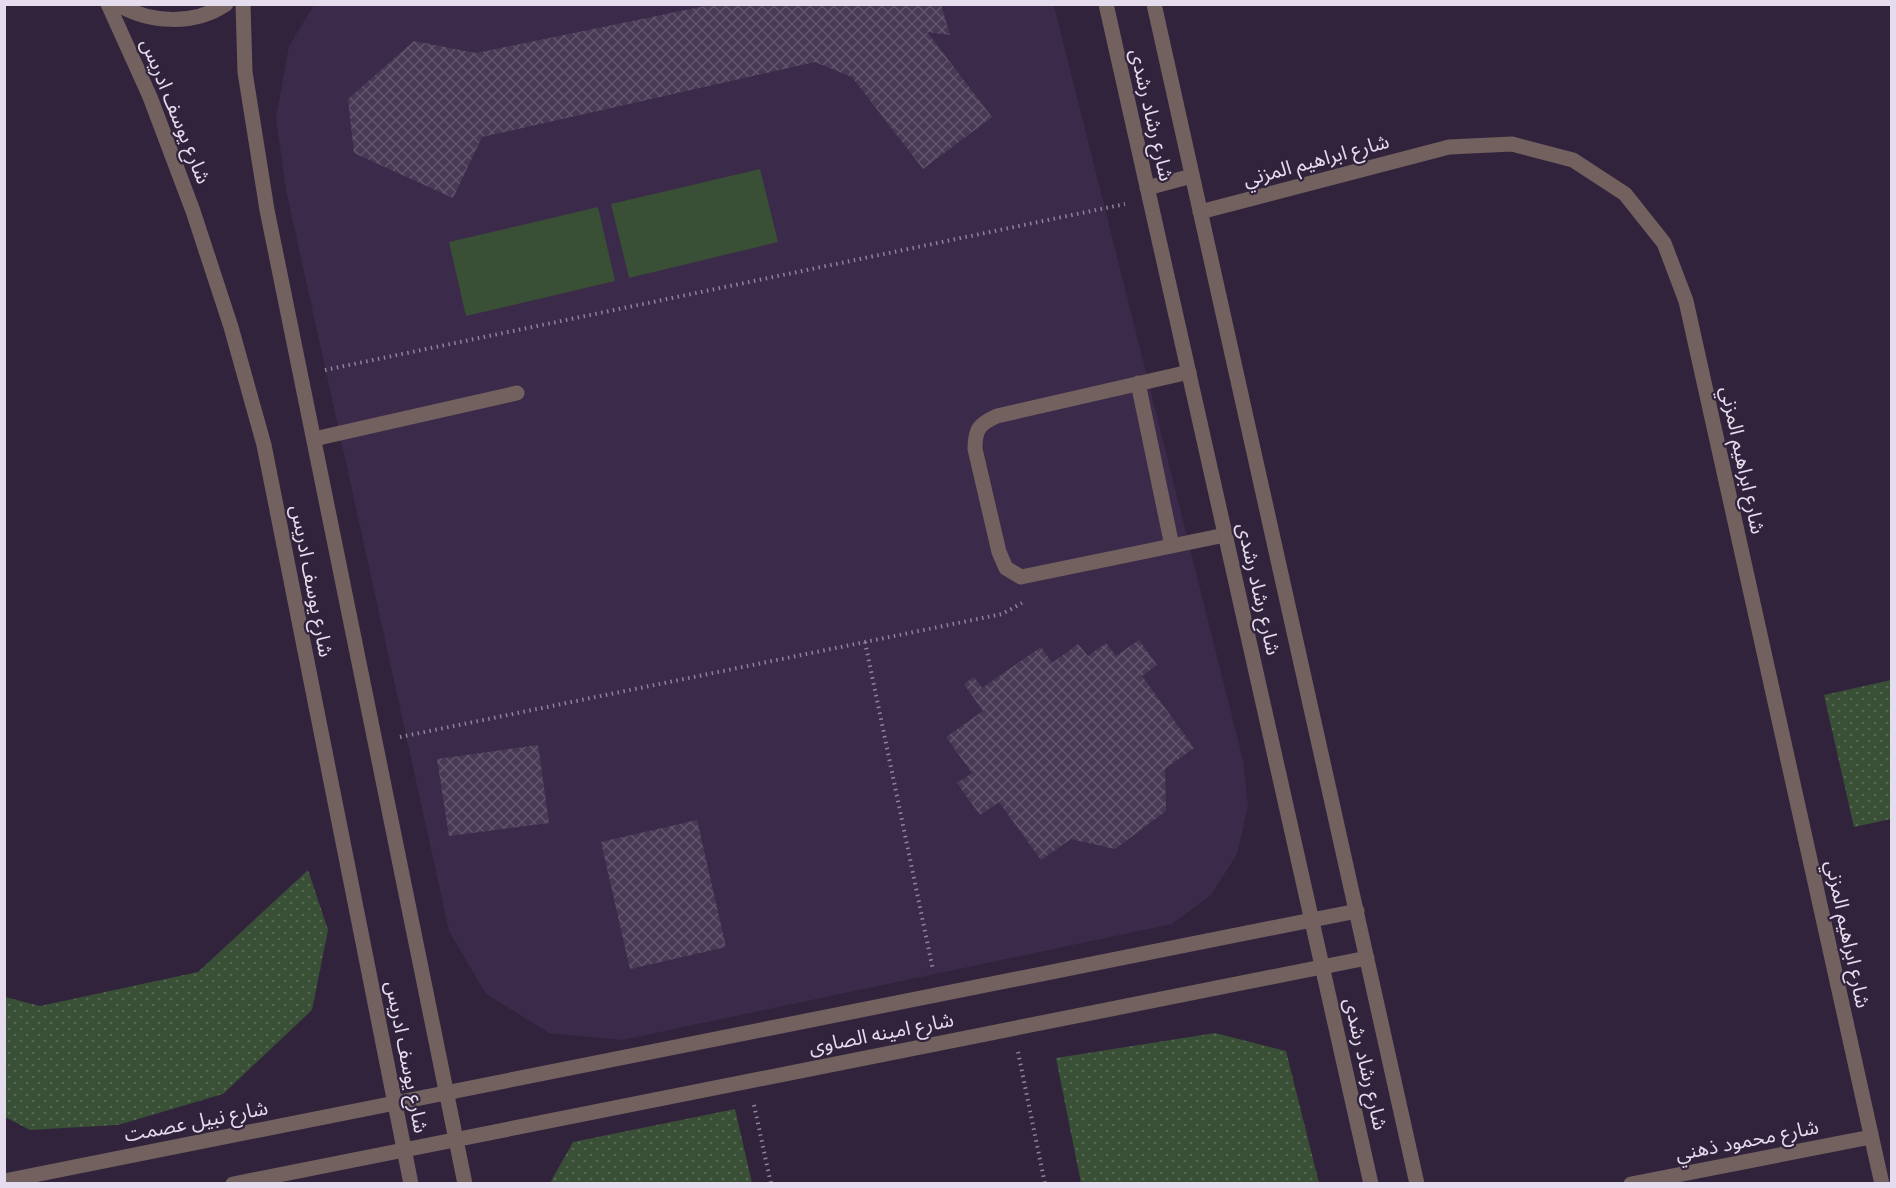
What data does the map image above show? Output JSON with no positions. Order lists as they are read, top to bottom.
{
  "streets": {
    "street": [
      "شارع يوسف ادريس",
      "شارع رشاد رشدى",
      "شارع ابراهيم المزني",
      "شارع امينه الصاوى",
      "شارع نبيل عصمت",
      "شارع محمود ذهني"
    ]
  },
  "crossings": [
    ["شارع يوسف ادريس", "شارع امينه الصاوى"],
    ["شارع يوسف ادريس", "شارع نبيل عصمت"],
    ["شارع رشاد رشدى", "شارع ابراهيم المزني"],
    ["شارع رشاد رشدى", "شارع امينه الصاوى"],
    ["شارع ابراهيم المزني", "شارع محمود ذهني"],
    ["شارع امينه الصاوى", "شارع نبيل عصمت"]
  ]
}
